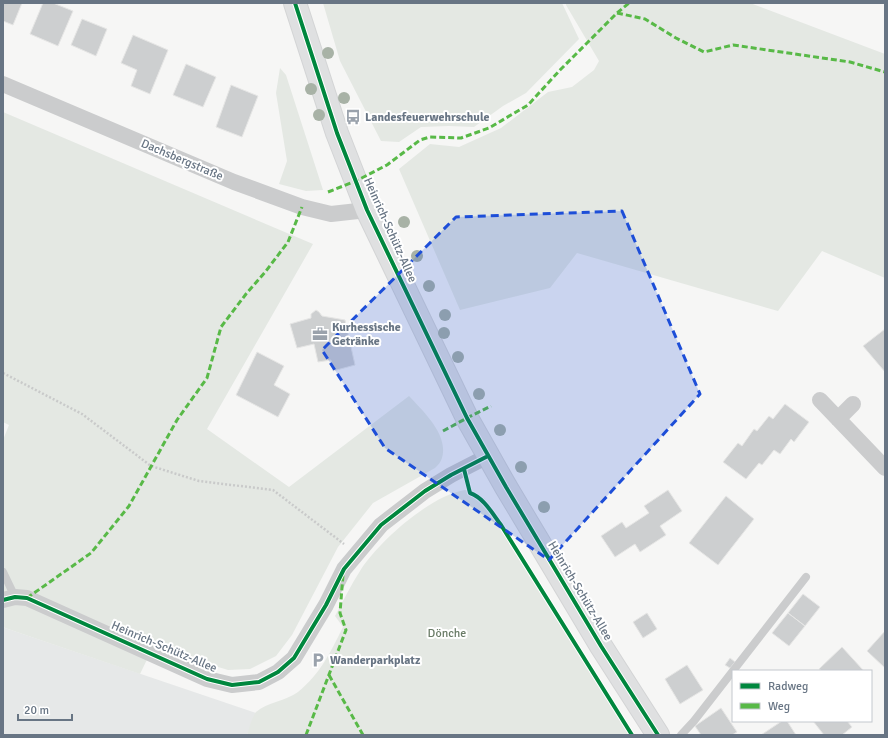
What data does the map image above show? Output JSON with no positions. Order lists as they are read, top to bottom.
{
  "streets": {
    "main road": ["Heinrich-Schütz-Allee"],
    "street": ["Dachsbergstraße"]
  },
  "crossings": [
    ["Dachsbergstraße", "Heinrich-Schütz-Allee"]
  ],
  "parks": ["Dönche"],
  "places": {
    "bus stop": ["Landesfeuerwehrschule"],
    "office": ["Kurhessische Getränke"],
    "parking": ["Wanderparkplatz"]
  },
  "legend": ["Radweg", "Weg"],
  "scale_bar": "20 m"
}
